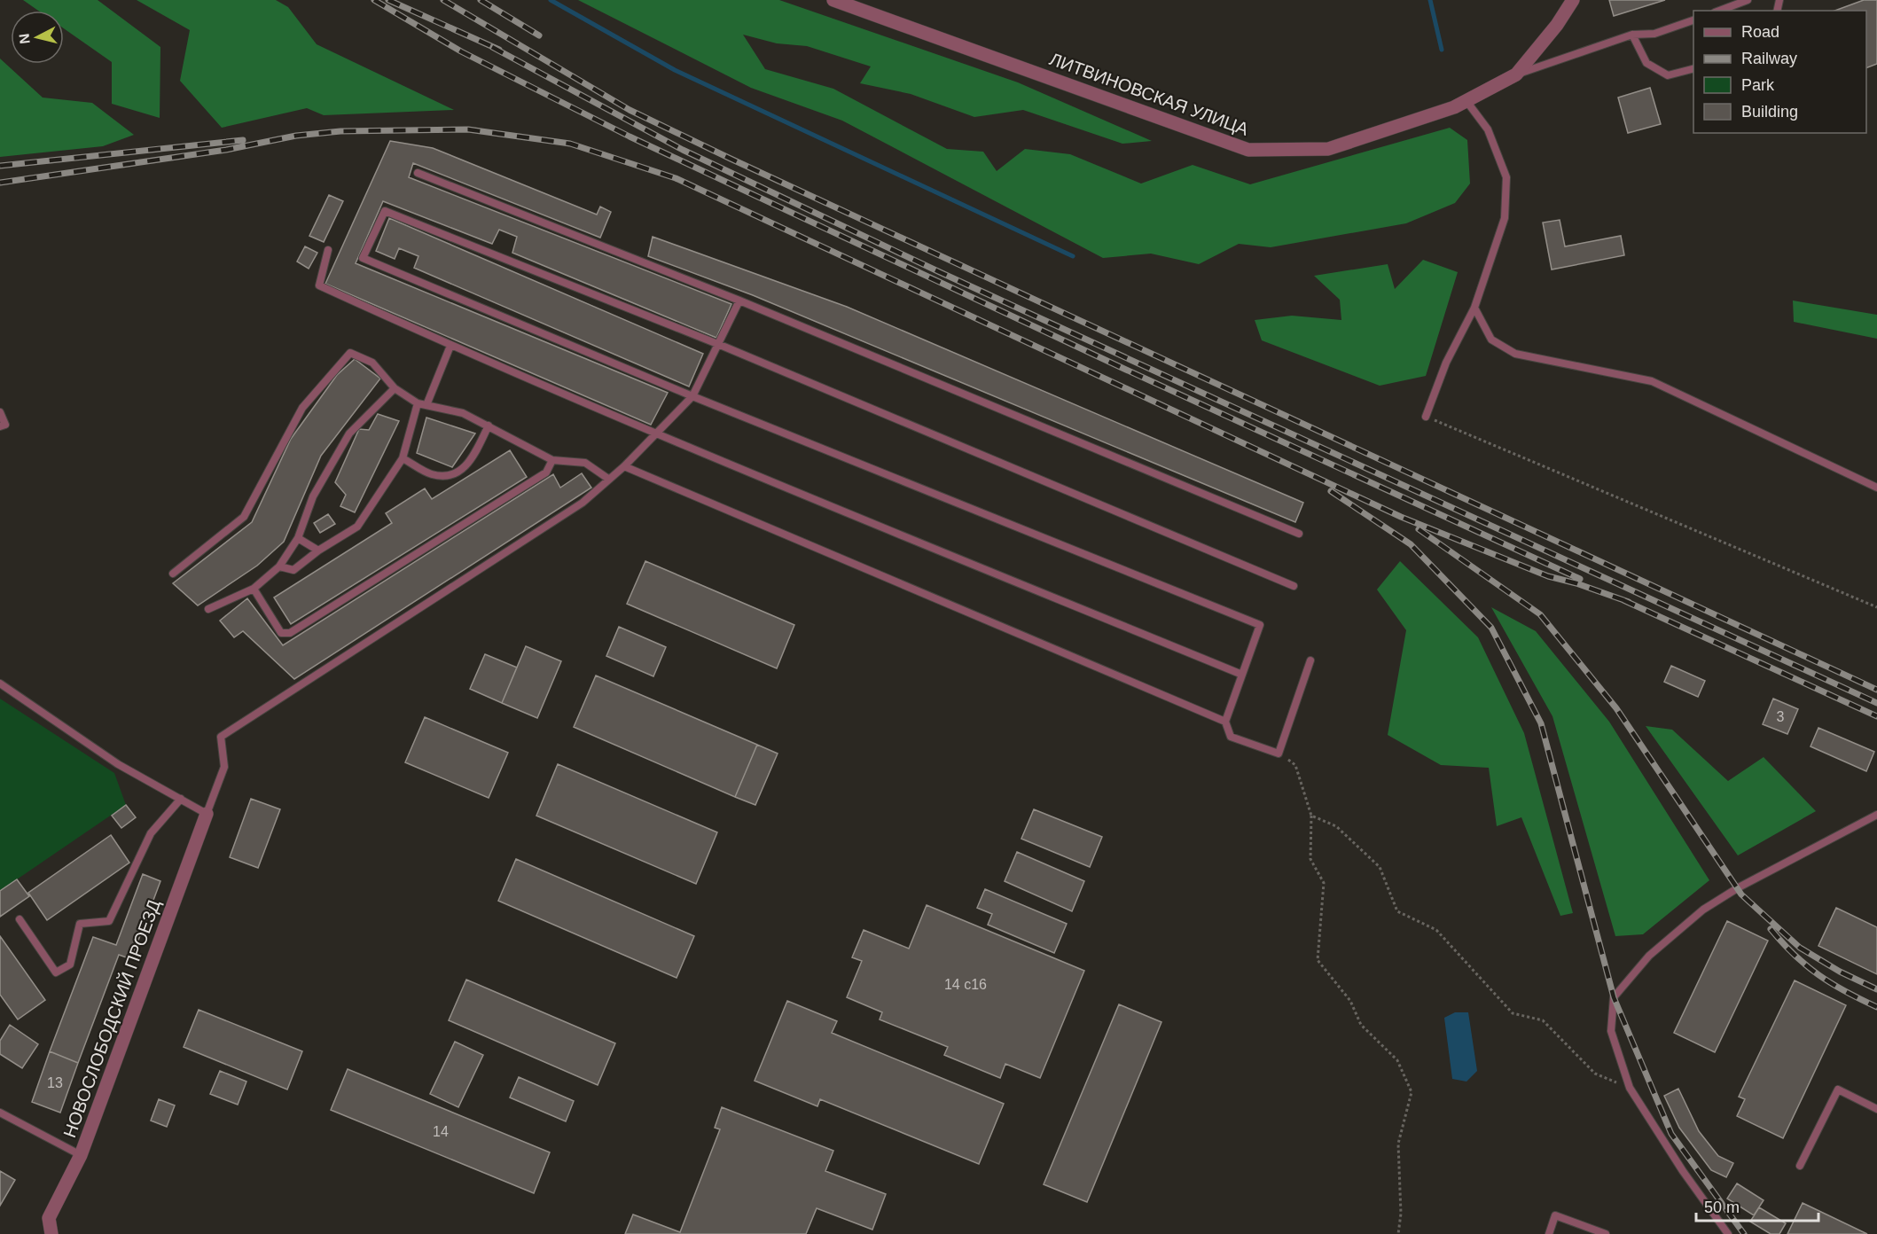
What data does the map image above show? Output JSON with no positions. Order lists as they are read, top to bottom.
{
  "streets": {
    "street": ["ЛИТВИНОВСКАЯ УЛИЦА", "НОВОСЛОБОДСКИЙ ПРОЕЗД"]
  },
  "house_numbers": [
    "3",
    "14 с16",
    "13",
    "14"
  ],
  "legend": [
    "Road",
    "Railway",
    "Park",
    "Building"
  ],
  "scale_bar": "50 m",
  "north": "left"
}
